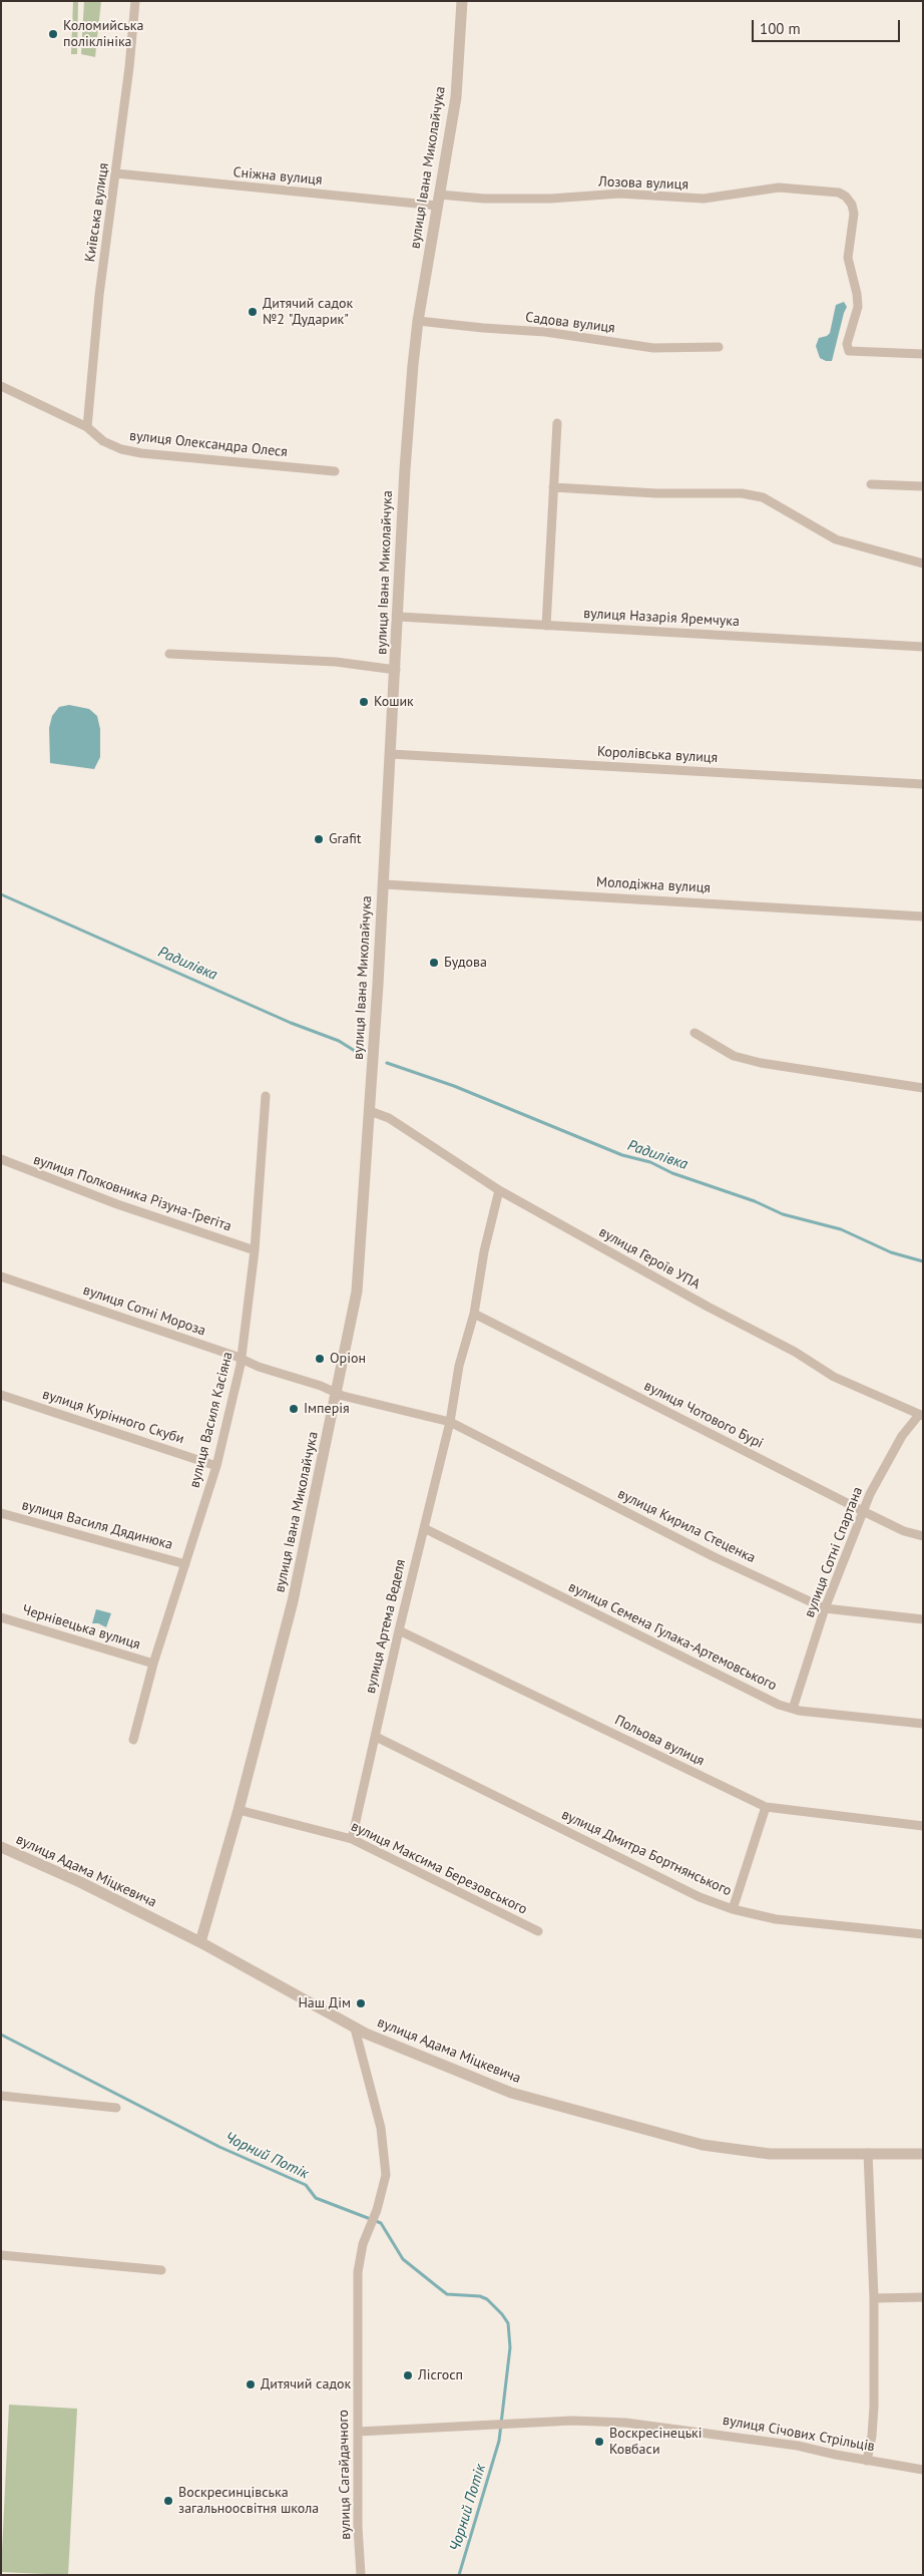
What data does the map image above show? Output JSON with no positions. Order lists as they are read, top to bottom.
{
  "streets": {
    "street": [
      "вулиця Івана Миколайчука",
      "Сніжна вулиця",
      "Лозова вулиця",
      "Київська вулиця",
      "Садова вулиця",
      "вулиця Олександра Олеся",
      "вулиця Назарія Яремчука",
      "Королівська вулиця",
      "Молодіжна вулиця",
      "вулиця Полковника Різуна-Грегіта",
      "вулиця Героїв УПА",
      "вулиця Сотні Мороза",
      "вулиця Чотового Бурі",
      "вулиця Курінного Скуби",
      "вулиця Василя Касіяна",
      "вулиця Василя Дядинюка",
      "вулиця Кирила Стеценка",
      "вулиця Сотні Спартана",
      "вулиця Артема Веделя",
      "Чернівецька вулиця",
      "вулиця Семена Гулака-Артемовського",
      "Польова вулиця",
      "вулиця Дмитра Бортнянського",
      "вулиця Максима Березовського",
      "вулиця Адама Міцкевича",
      "вулиця Січових Стрільців",
      "вулиця Сагайдачного"
    ]
  },
  "crossings": [
    ["вулиця Івана Миколайчука", "Сніжна вулиця"],
    ["вулиця Івана Миколайчука", "Лозова вулиця"],
    ["вулиця Івана Миколайчука", "Садова вулиця"],
    ["вулиця Івана Миколайчука", "вулиця Назарія Яремчука"],
    ["вулиця Івана Миколайчука", "Королівська вулиця"],
    ["вулиця Івана Миколайчука", "Молодіжна вулиця"],
    ["вулиця Івана Миколайчука", "вулиця Героїв УПА"],
    ["вулиця Івана Миколайчука", "вулиця Сотні Мороза"],
    ["вулиця Івана Миколайчука", "вулиця Максима Березовського"],
    ["вулиця Івана Миколайчука", "вулиця Адама Міцкевича"],
    ["Сніжна вулиця", "Лозова вулиця"],
    ["Сніжна вулиця", "Київська вулиця"],
    ["Київська вулиця", "вулиця Олександра Олеся"],
    ["вулиця Полковника Різуна-Грегіта", "вулиця Василя Касіяна"],
    ["вулиця Героїв УПА", "вулиця Сотні Спартана"],
    ["вулиця Героїв УПА", "вулиця Артема Веделя"],
    ["вулиця Сотні Мороза", "вулиця Василя Касіяна"],
    ["вулиця Сотні Мороза", "вулиця Кирила Стеценка"],
    ["вулиця Сотні Мороза", "вулиця Артема Веделя"],
    ["вулиця Чотового Бурі", "вулиця Сотні Спартана"],
    ["вулиця Чотового Бурі", "вулиця Артема Веделя"],
    ["вулиця Курінного Скуби", "вулиця Василя Касіяна"],
    ["вулиця Василя Касіяна", "вулиця Василя Дядинюка"],
    ["вулиця Василя Касіяна", "Чернівецька вулиця"],
    ["вулиця Кирила Стеценка", "вулиця Сотні Спартана"],
    ["вулиця Кирила Стеценка", "вулиця Артема Веделя"],
    ["вулиця Сотні Спартана", "вулиця Семена Гулака-Артемовського"],
    ["вулиця Артема Веделя", "вулиця Семена Гулака-Артемовського"],
    ["вулиця Артема Веделя", "Польова вулиця"],
    ["вулиця Артема Веделя", "вулиця Дмитра Бортнянського"],
    ["вулиця Артема Веделя", "вулиця Максима Березовського"],
    ["вулиця Адама Міцкевича", "вулиця Сагайдачного"],
    ["вулиця Січових Стрільців", "вулиця Сагайдачного"]
  ],
  "water": ["Радилівка", "Чорний Потік"],
  "places": [
    "Коломийська поліклініка",
    "Дитячий садок №2 \"Дударик\"",
    "Кошик",
    "Grafit",
    "Будова",
    "Оріон",
    "Імперія",
    "Наш Дім",
    "Лісгосп",
    "Дитячий садок",
    "Воскресінецькі Ковбаси",
    "Воскресинцівська загальноосвітня школа"
  ],
  "scale_bar": "100 m"
}
